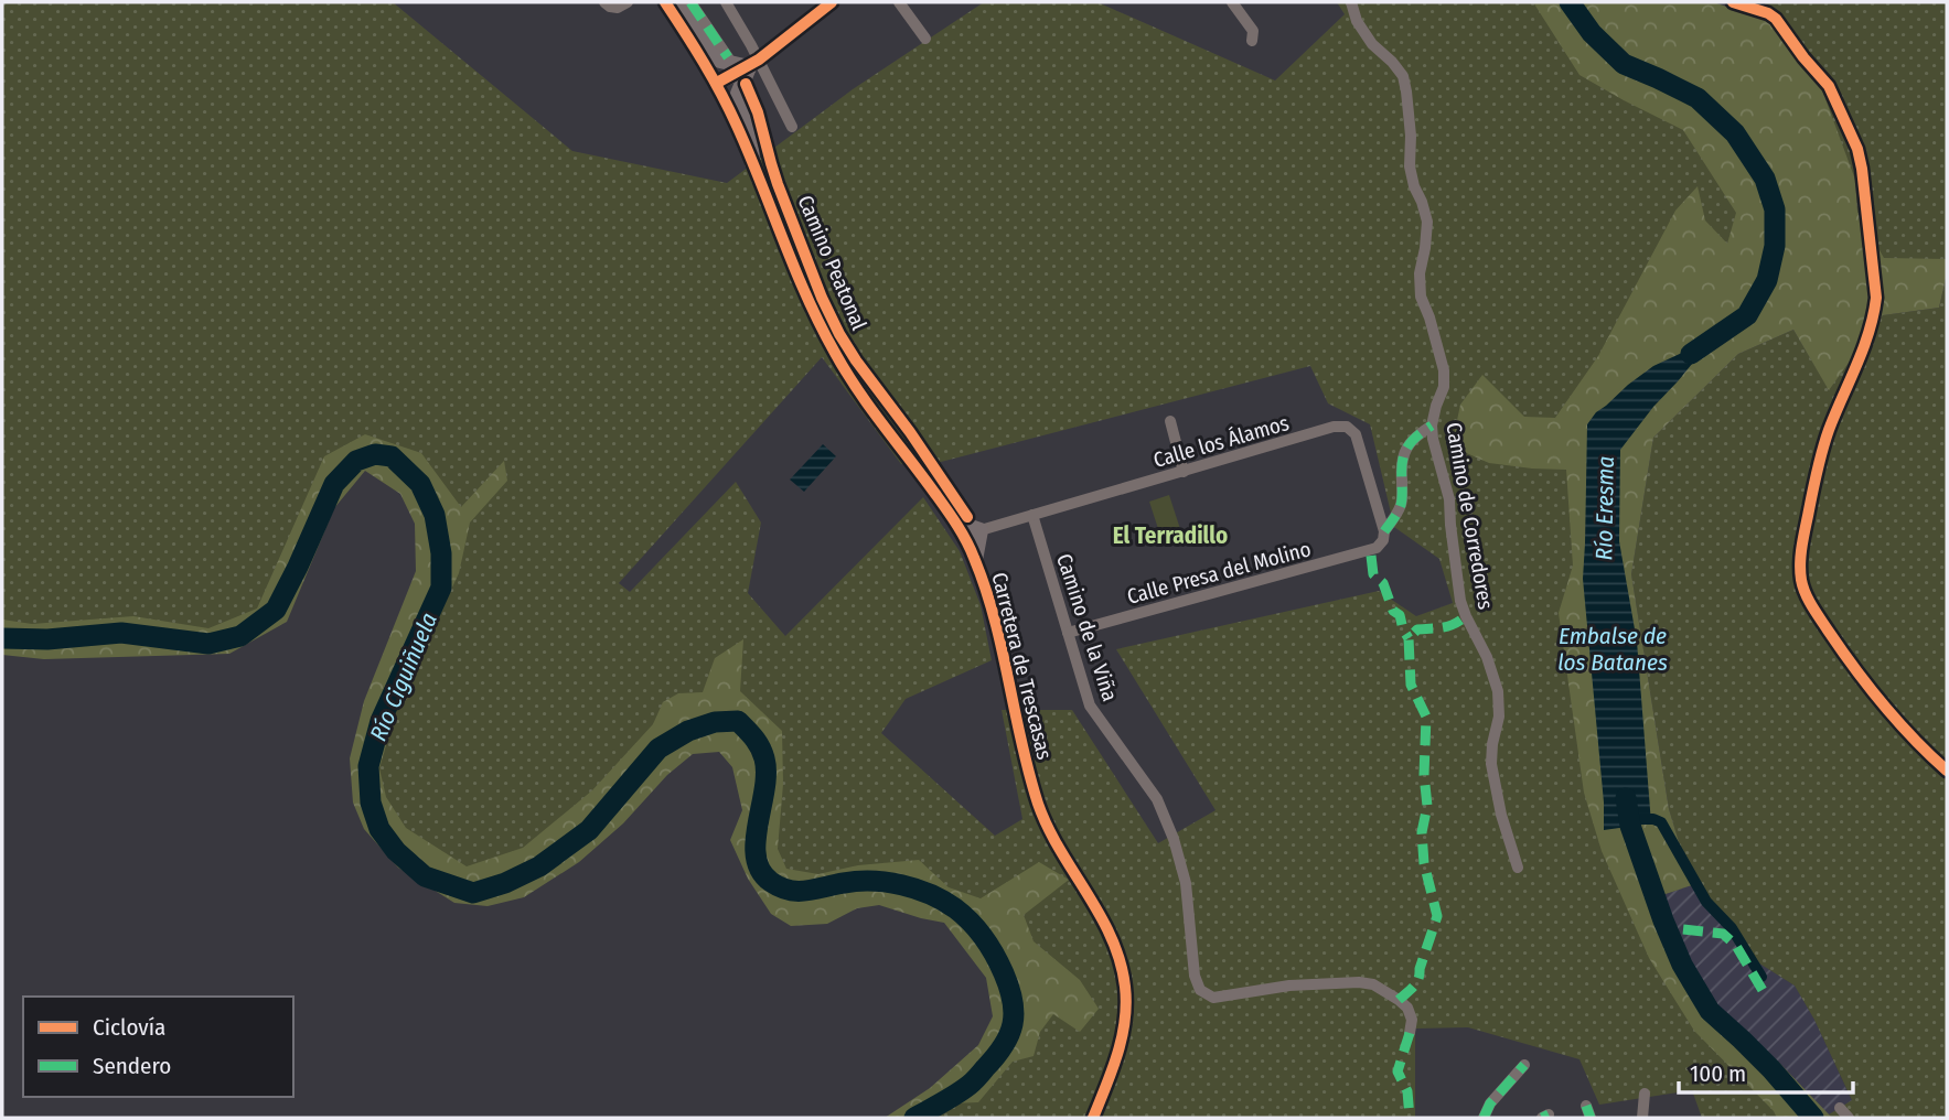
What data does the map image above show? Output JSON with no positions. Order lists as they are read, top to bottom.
{
  "streets": {
    "street": [
      "Camino Peatonal",
      "Calle los Álamos",
      "Camino de Corredores",
      "Calle Presa del Molino",
      "Camino de la Viña",
      "Carretera de Trescasas"
    ]
  },
  "crossings": [
    ["Camino Peatonal", "Carretera de Trescasas"],
    ["Calle los Álamos", "Calle Presa del Molino"],
    ["Calle los Álamos", "Camino de la Viña"],
    ["Calle Presa del Molino", "Camino de la Viña"]
  ],
  "districts": ["El Terradillo"],
  "water": ["Río Eresma", "Embalse de los Batanes", "Río Ciguiñuela"],
  "legend": ["Ciclovía", "Sendero"],
  "scale_bar": "100 m"
}
